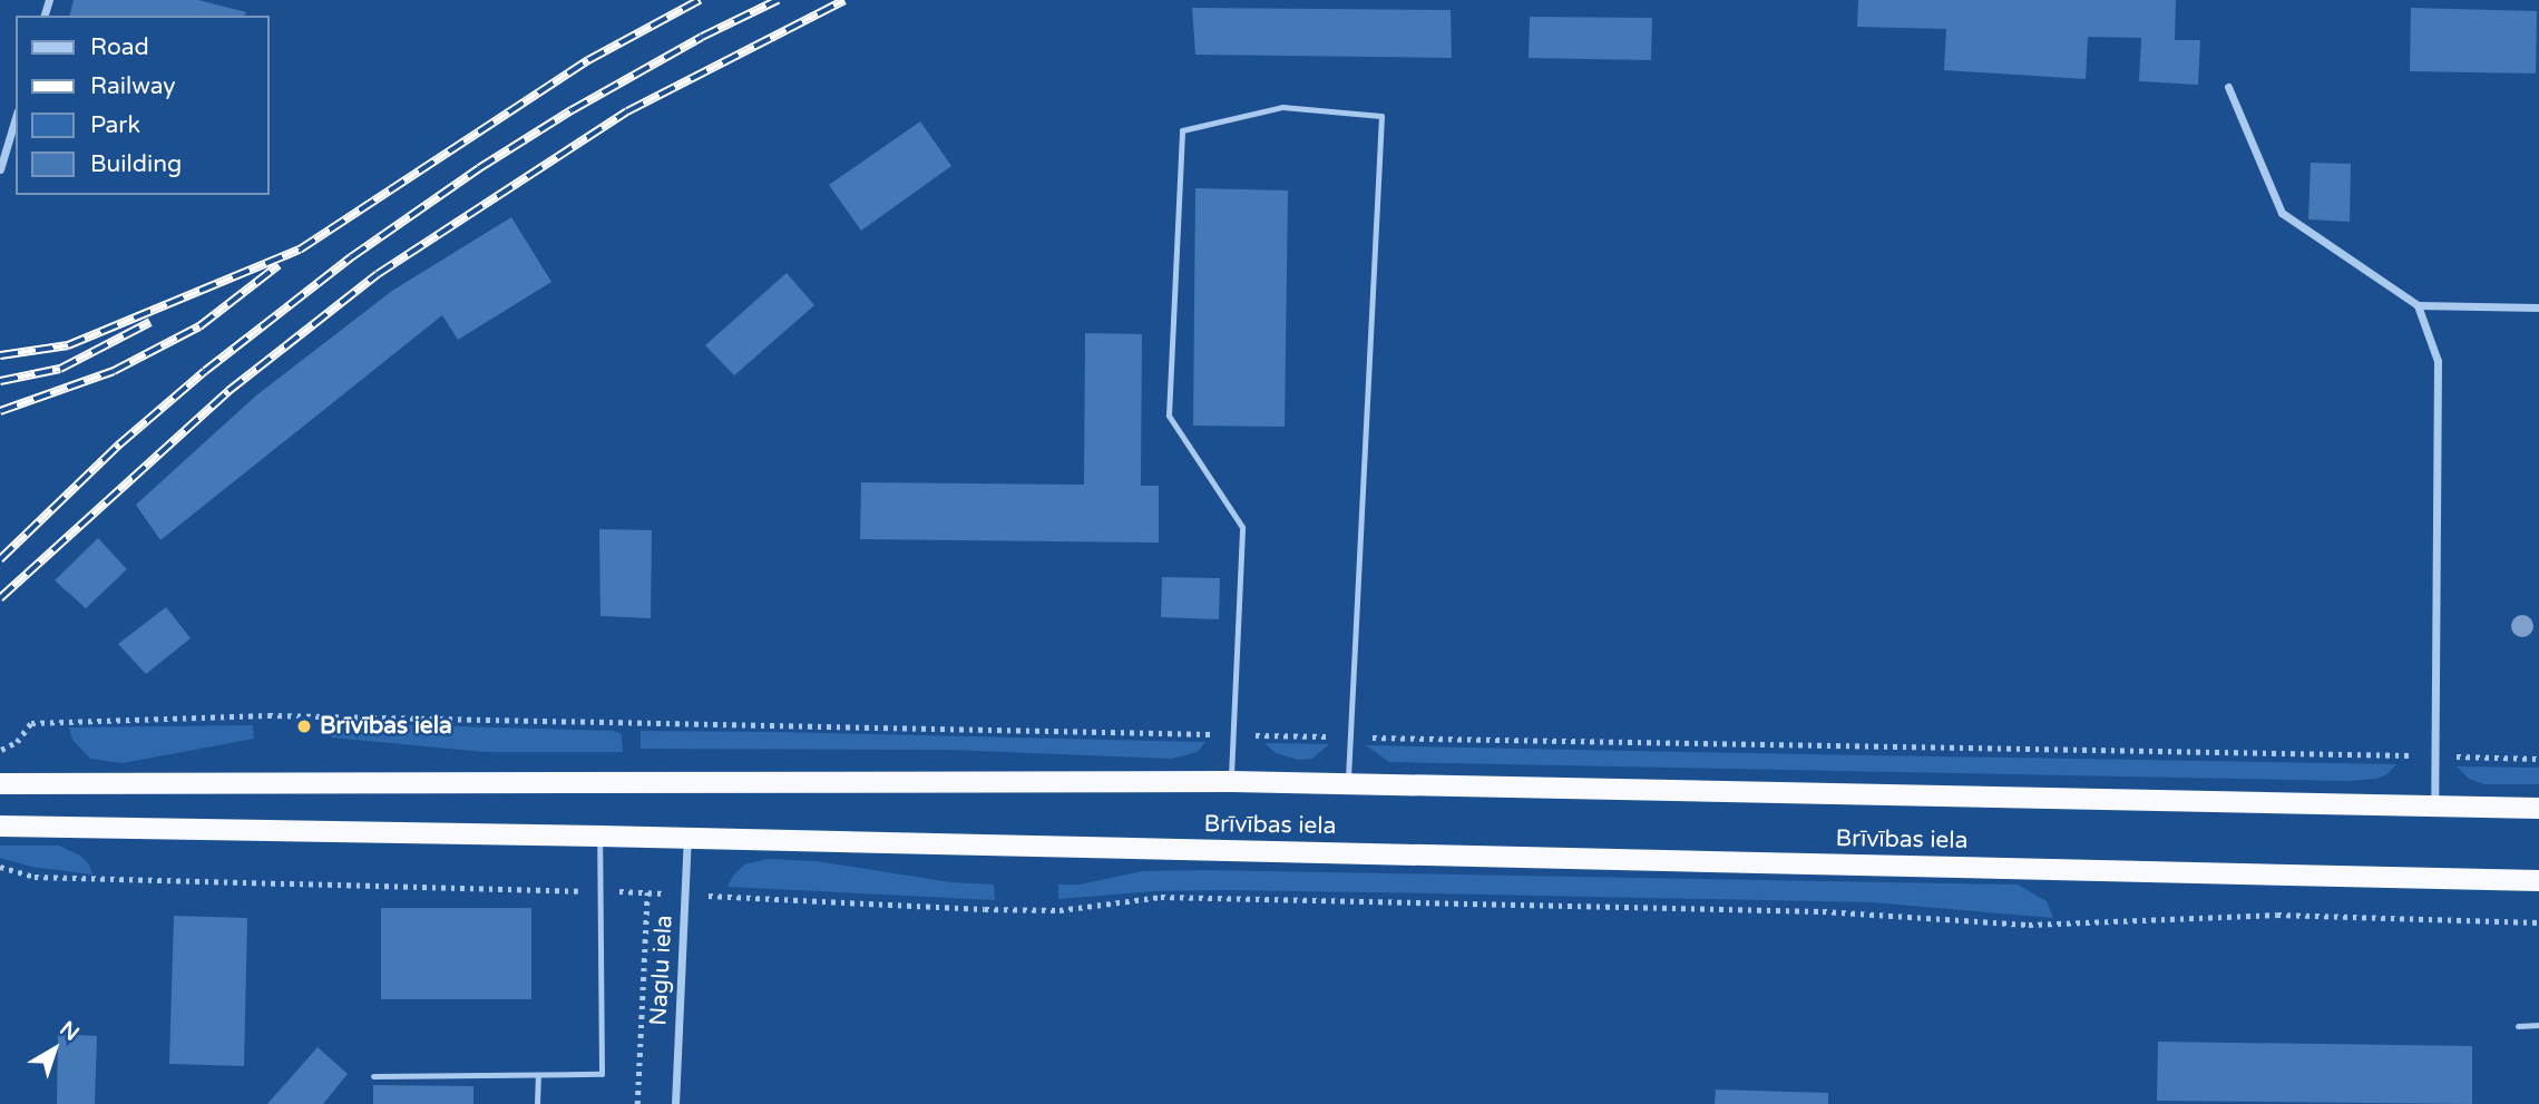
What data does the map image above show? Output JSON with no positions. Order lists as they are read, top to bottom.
{
  "streets": {
    "highway": ["Brīvības iela"],
    "street": ["Naglu iela"]
  },
  "crossings": [
    ["Brīvības iela", "Naglu iela"]
  ],
  "places": ["Brīvības iela"],
  "legend": [
    "Road",
    "Railway",
    "Park",
    "Building"
  ],
  "north": "top right"
}
